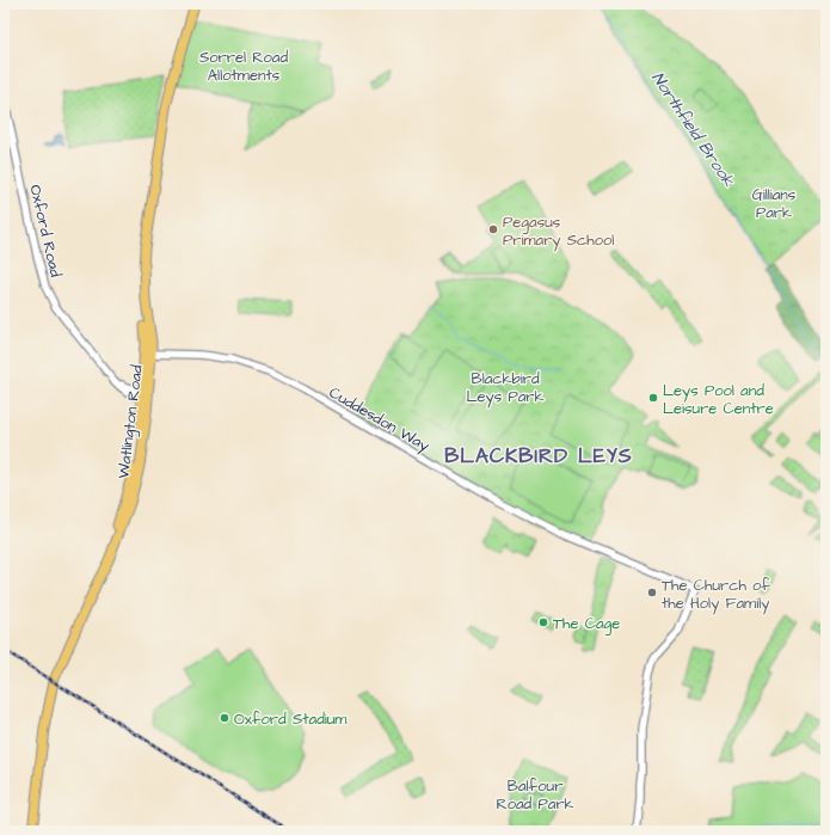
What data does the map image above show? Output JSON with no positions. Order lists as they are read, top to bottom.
{
  "streets": {
    "main road": ["Watlington Road"],
    "street": ["Oxford Road", "Cuddesdon Way"]
  },
  "crossings": [
    ["Oxford Road", "Watlington Road"],
    ["Cuddesdon Way", "Watlington Road"]
  ],
  "districts": ["BLACKBIRD LEYS"],
  "water": ["Northfield Brook"],
  "parks": [
    "Sorrel Road Allotments",
    "Gillians Park",
    "Blackbird Leys Park",
    "Balfour Road Park"
  ],
  "places": [
    "Pegasus Primary School",
    "Leys Pool and Leisure Centre",
    "The Church of the Holy Family",
    "The Cage",
    "Oxford Stadium"
  ]
}
